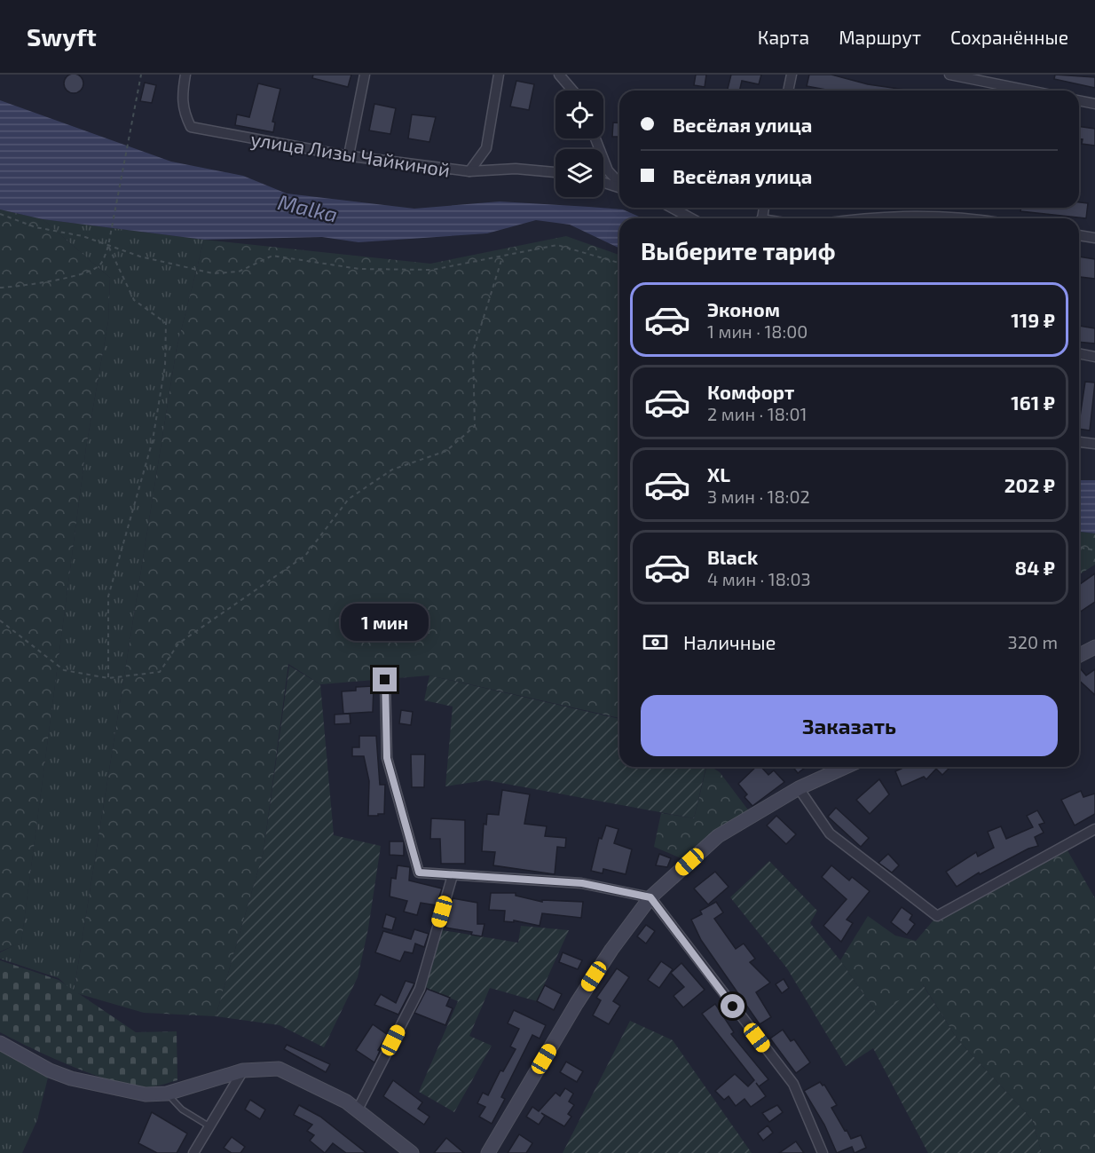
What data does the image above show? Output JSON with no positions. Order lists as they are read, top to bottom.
{
  "streets": {
    "street": ["улица Лизы Чайкиной"]
  },
  "water": ["Malka"],
  "page": {
    "header": "Swyft",
    "nav": ["Карта", "Маршрут", "Сохранённые"],
    "banner": ["Весёлая улица", "Весёлая улица"],
    "heading": "Выберите тариф",
    "list": [
      {
        "name": "Эконом",
        "note": "1 мин · 18:00",
        "value": "119 ₽"
      },
      {
        "name": "Комфорт",
        "note": "2 мин · 18:01",
        "value": "161 ₽"
      },
      {
        "name": "XL",
        "note": "3 мин · 18:02",
        "value": "202 ₽"
      },
      {
        "name": "Black",
        "note": "4 мин · 18:03",
        "value": "84 ₽"
      }
    ],
    "bubble": "1 мин",
    "pay": ["Наличные", "320 m"],
    "buttons": "Заказать"
  }
}
